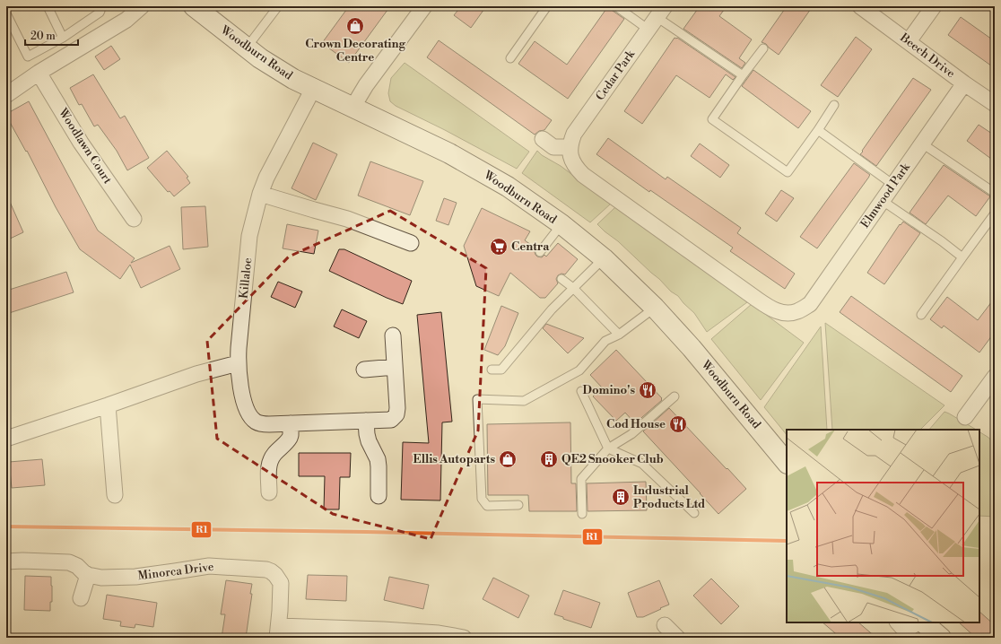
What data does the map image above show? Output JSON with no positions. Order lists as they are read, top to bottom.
{
  "streets": {
    "street": [
      "Woodburn Road",
      "Beech Drive",
      "Cedar Park",
      "Woodlawn Court",
      "Elmwood Park",
      "Killaloe",
      "Minorca Drive"
    ]
  },
  "crossings": [
    ["Woodburn Road", "Killaloe"],
    ["Beech Drive", "Elmwood Park"],
    ["Cedar Park", "Elmwood Park"]
  ],
  "places": {
    "shop": ["Crown Decorating Centre", "Ellis Autoparts"],
    "supermarket": ["Centra"],
    "restaurant": ["Domino's", "Cod House"],
    "building": ["QE2 Snooker Club", "Industrial Products Ltd"]
  },
  "lines": ["transit line R1"],
  "scale_bar": "20 m"
}
